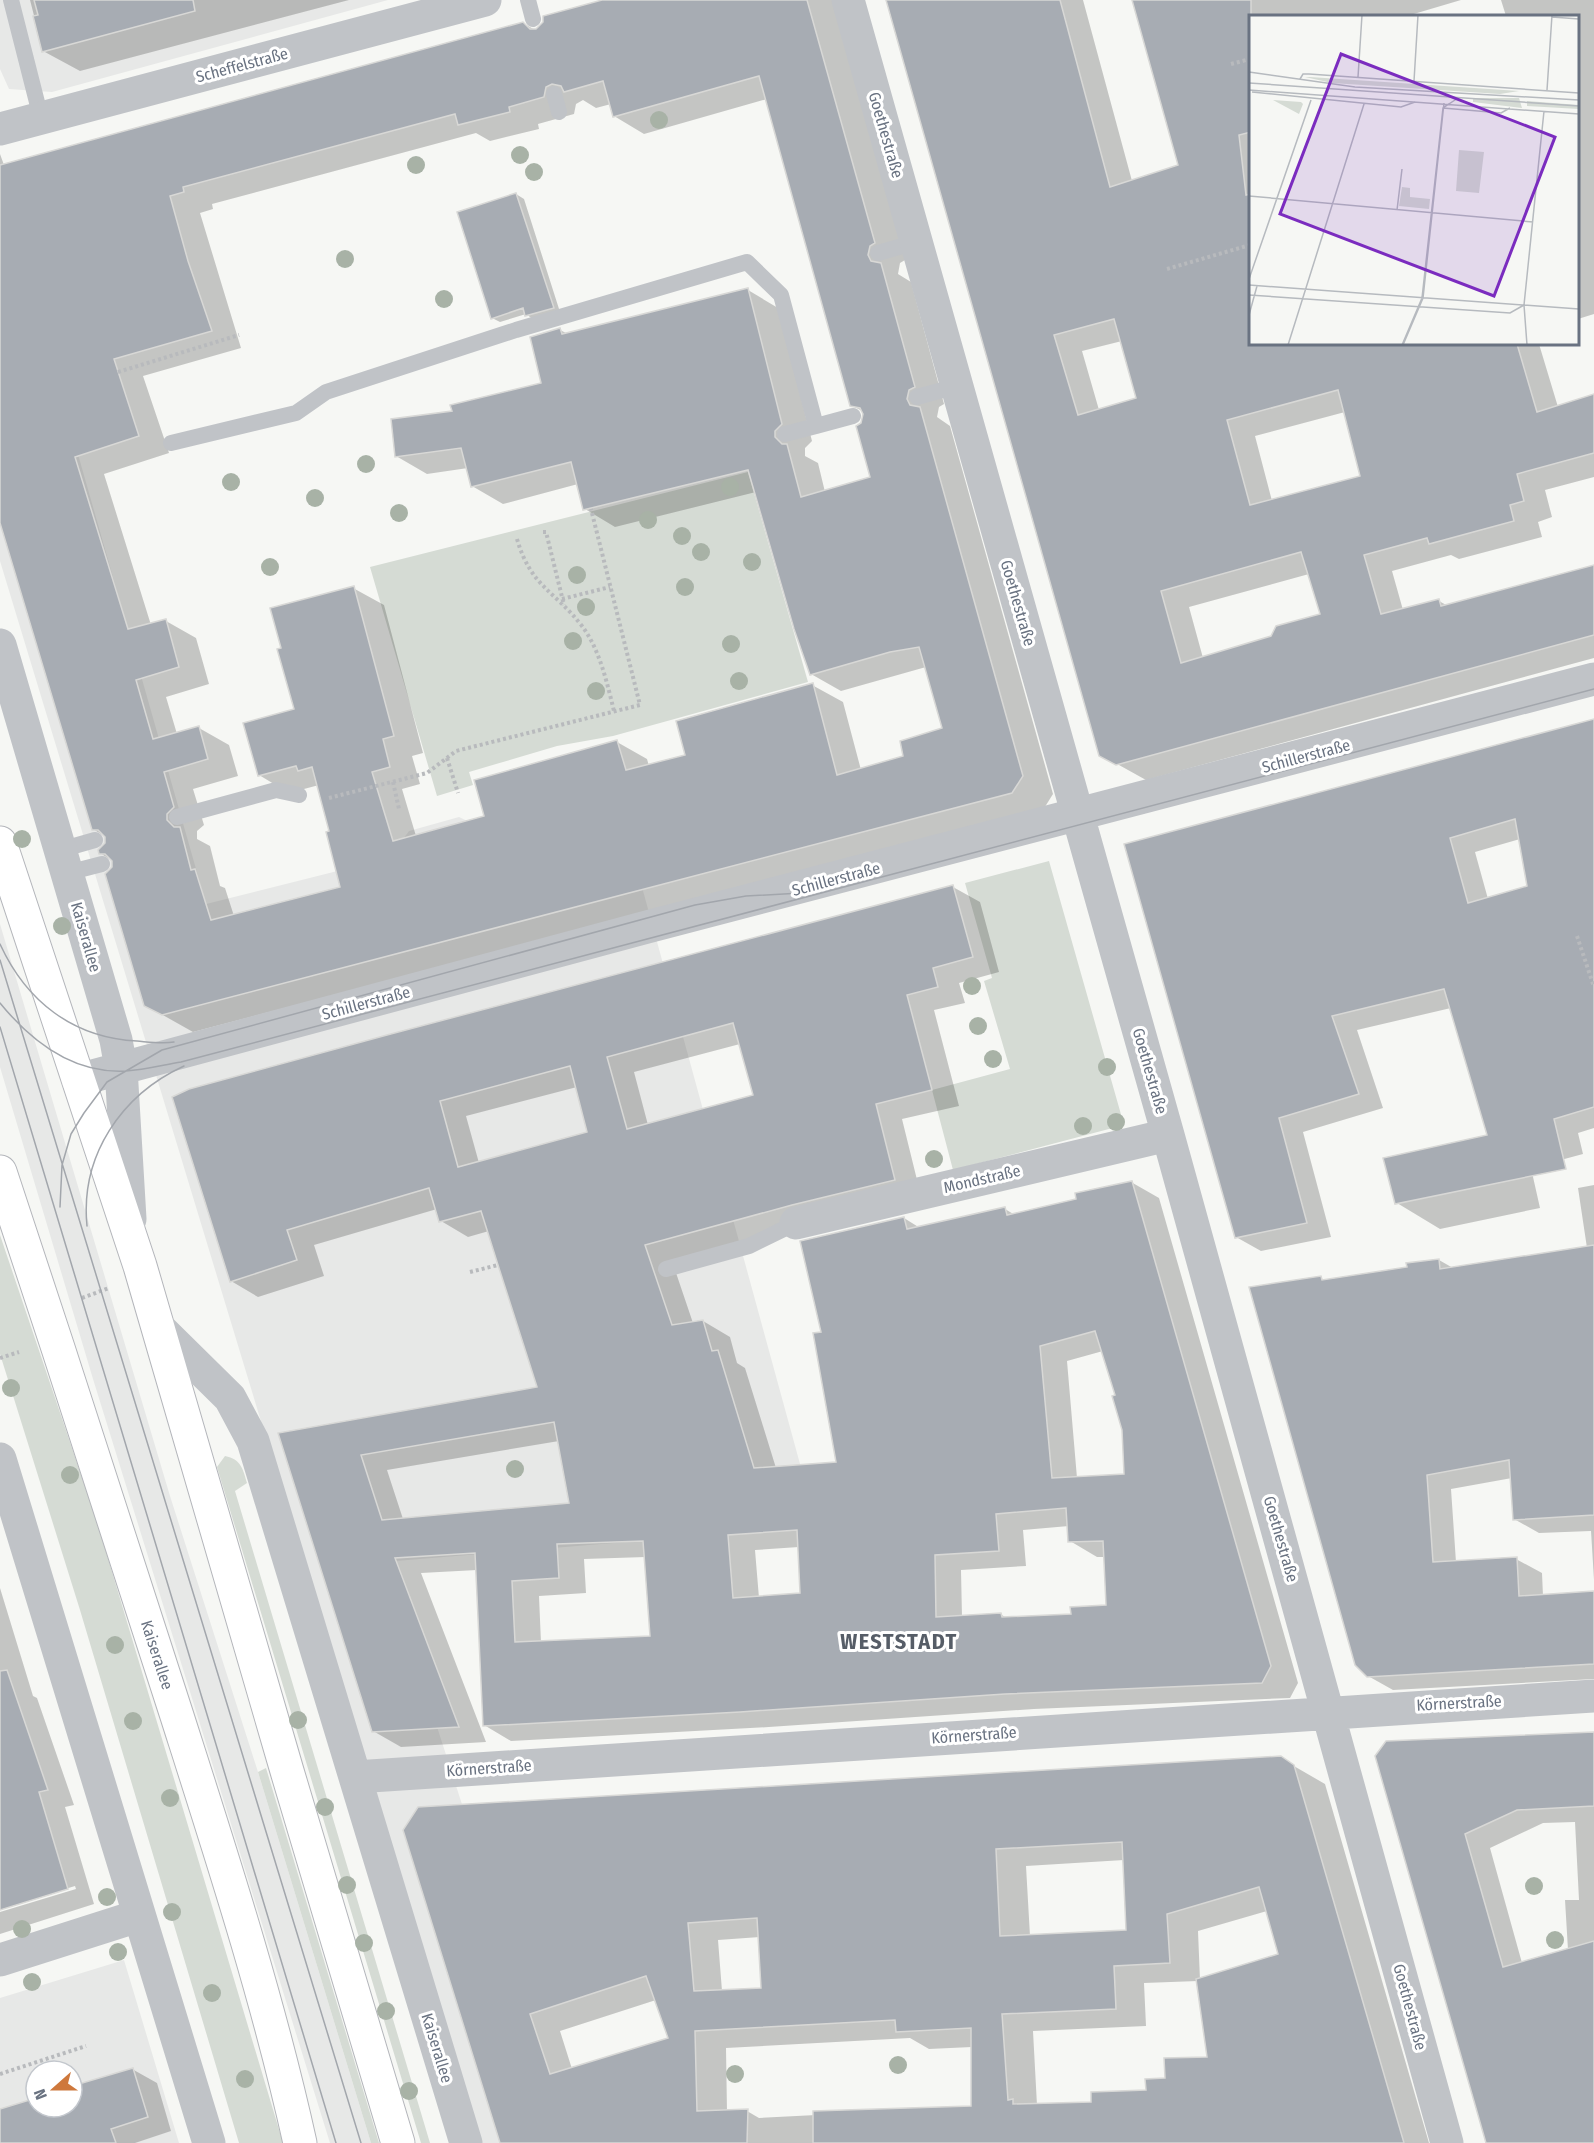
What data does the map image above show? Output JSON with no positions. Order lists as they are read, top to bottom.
{
  "streets": {
    "main road": ["Kaiserallee"],
    "street": [
      "Scheffelstraße",
      "Goethestraße",
      "Schillerstraße",
      "Mondstraße",
      "Körnerstraße"
    ]
  },
  "crossings": [
    ["Goethestraße", "Schillerstraße"],
    ["Goethestraße", "Mondstraße"],
    ["Goethestraße", "Körnerstraße"],
    ["Schillerstraße", "Kaiserallee"],
    ["Kaiserallee", "Körnerstraße"]
  ],
  "districts": ["WESTSTADT"],
  "north": "left"
}
